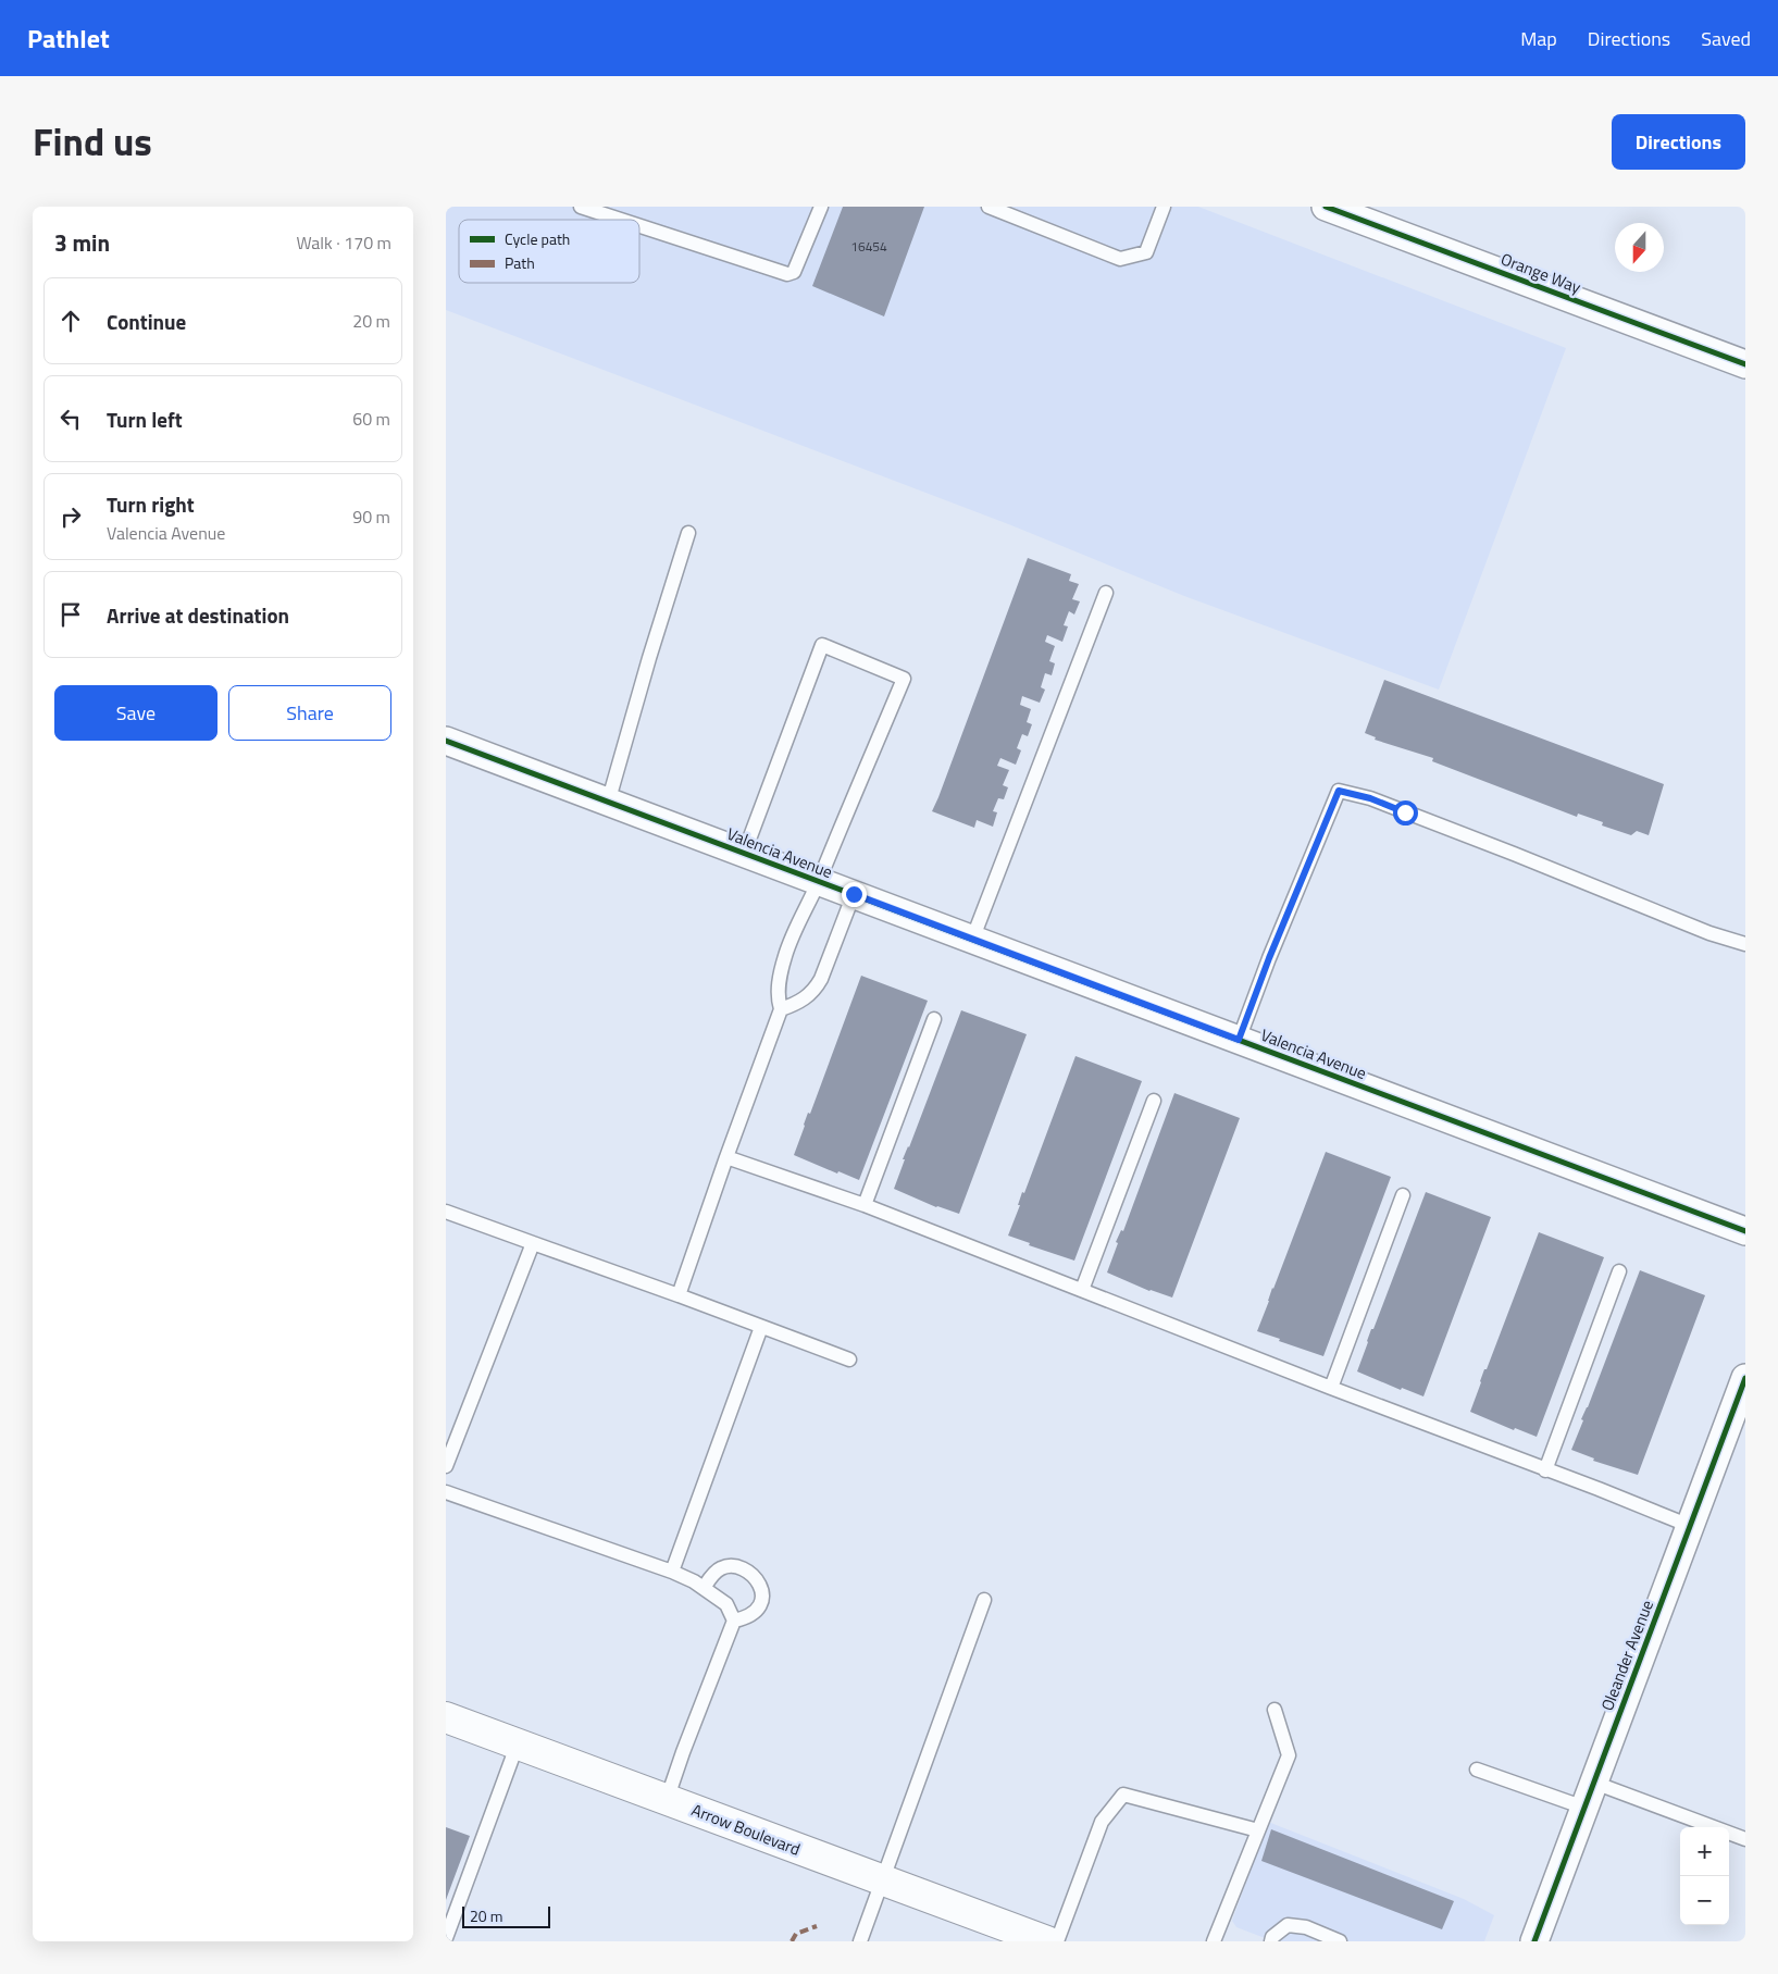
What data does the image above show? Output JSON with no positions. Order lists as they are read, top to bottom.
{
  "streets": {
    "main road": ["Arrow Boulevard"],
    "street": ["Orange Way", "Valencia Avenue", "Oleander Avenue"]
  },
  "house_numbers": ["16454"],
  "legend": ["Cycle path", "Path"],
  "scale_bar": "20 m",
  "north": "bottom",
  "page": {
    "header": "Pathlet",
    "nav": ["Map", "Directions", "Saved"],
    "title": "Find us",
    "buttons": [
      "Directions",
      ["Save", "Share"]
    ],
    "heading": ["3 min", "Walk · 170 m"],
    "list": [
      ["Continue", "20 m"],
      ["Turn left", "60 m"],
      ["Turn right", "Valencia Avenue", "90 m"],
      "Arrive at destination"
    ],
    "map_buttons": ["+", "−"],
    "scale": "20 m"
  }
}
